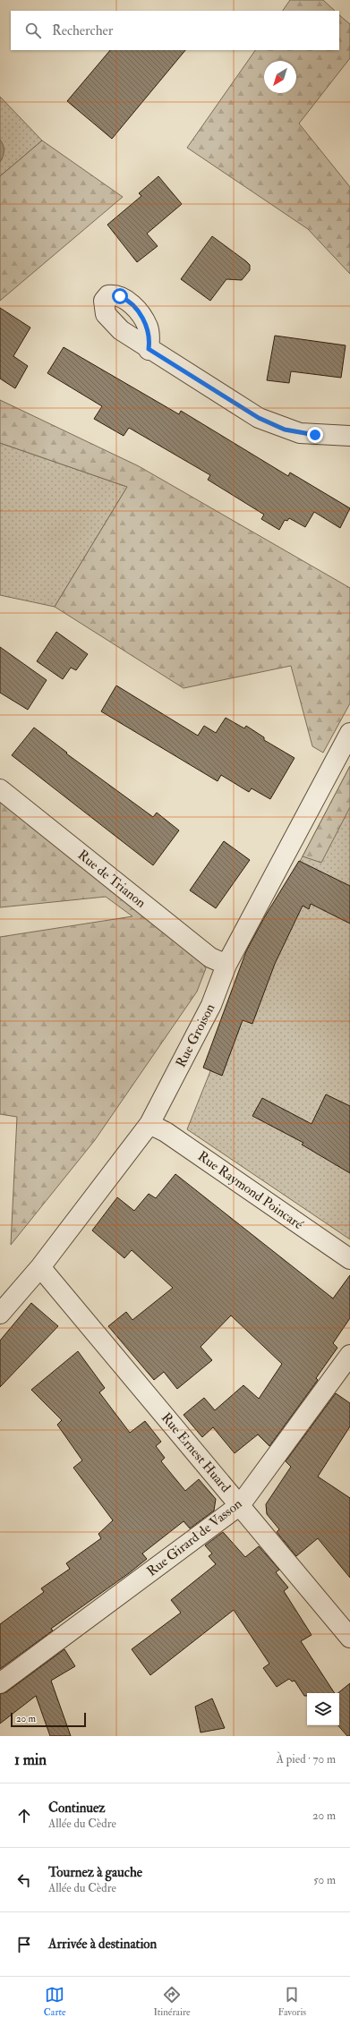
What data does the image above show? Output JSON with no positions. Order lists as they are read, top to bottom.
{
  "streets": {
    "street": [
      "Rue de Trianon",
      "Rue Groison",
      "Rue Raymond Poincaré",
      "Rue Ernest Huard",
      "Rue Girard de Vasson"
    ]
  },
  "crossings": [
    ["Rue de Trianon", "Rue Groison"],
    ["Rue Groison", "Rue Raymond Poincaré"],
    ["Rue Groison", "Rue Ernest Huard"],
    ["Rue Ernest Huard", "Rue Girard de Vasson"]
  ],
  "scale_bar": "20 m",
  "north": "bottom left",
  "page": {
    "search": "Rechercher",
    "scale": "20 m",
    "heading": ["1 min", "À pied · 70 m"],
    "list": [
      ["Continuez", "Allée du Cèdre", "20 m"],
      ["Tournez à gauche", "Allée du Cèdre", "50 m"],
      "Arrivée à destination"
    ],
    "nav": ["Carte", "Itinéraire", "Favoris"]
  }
}
